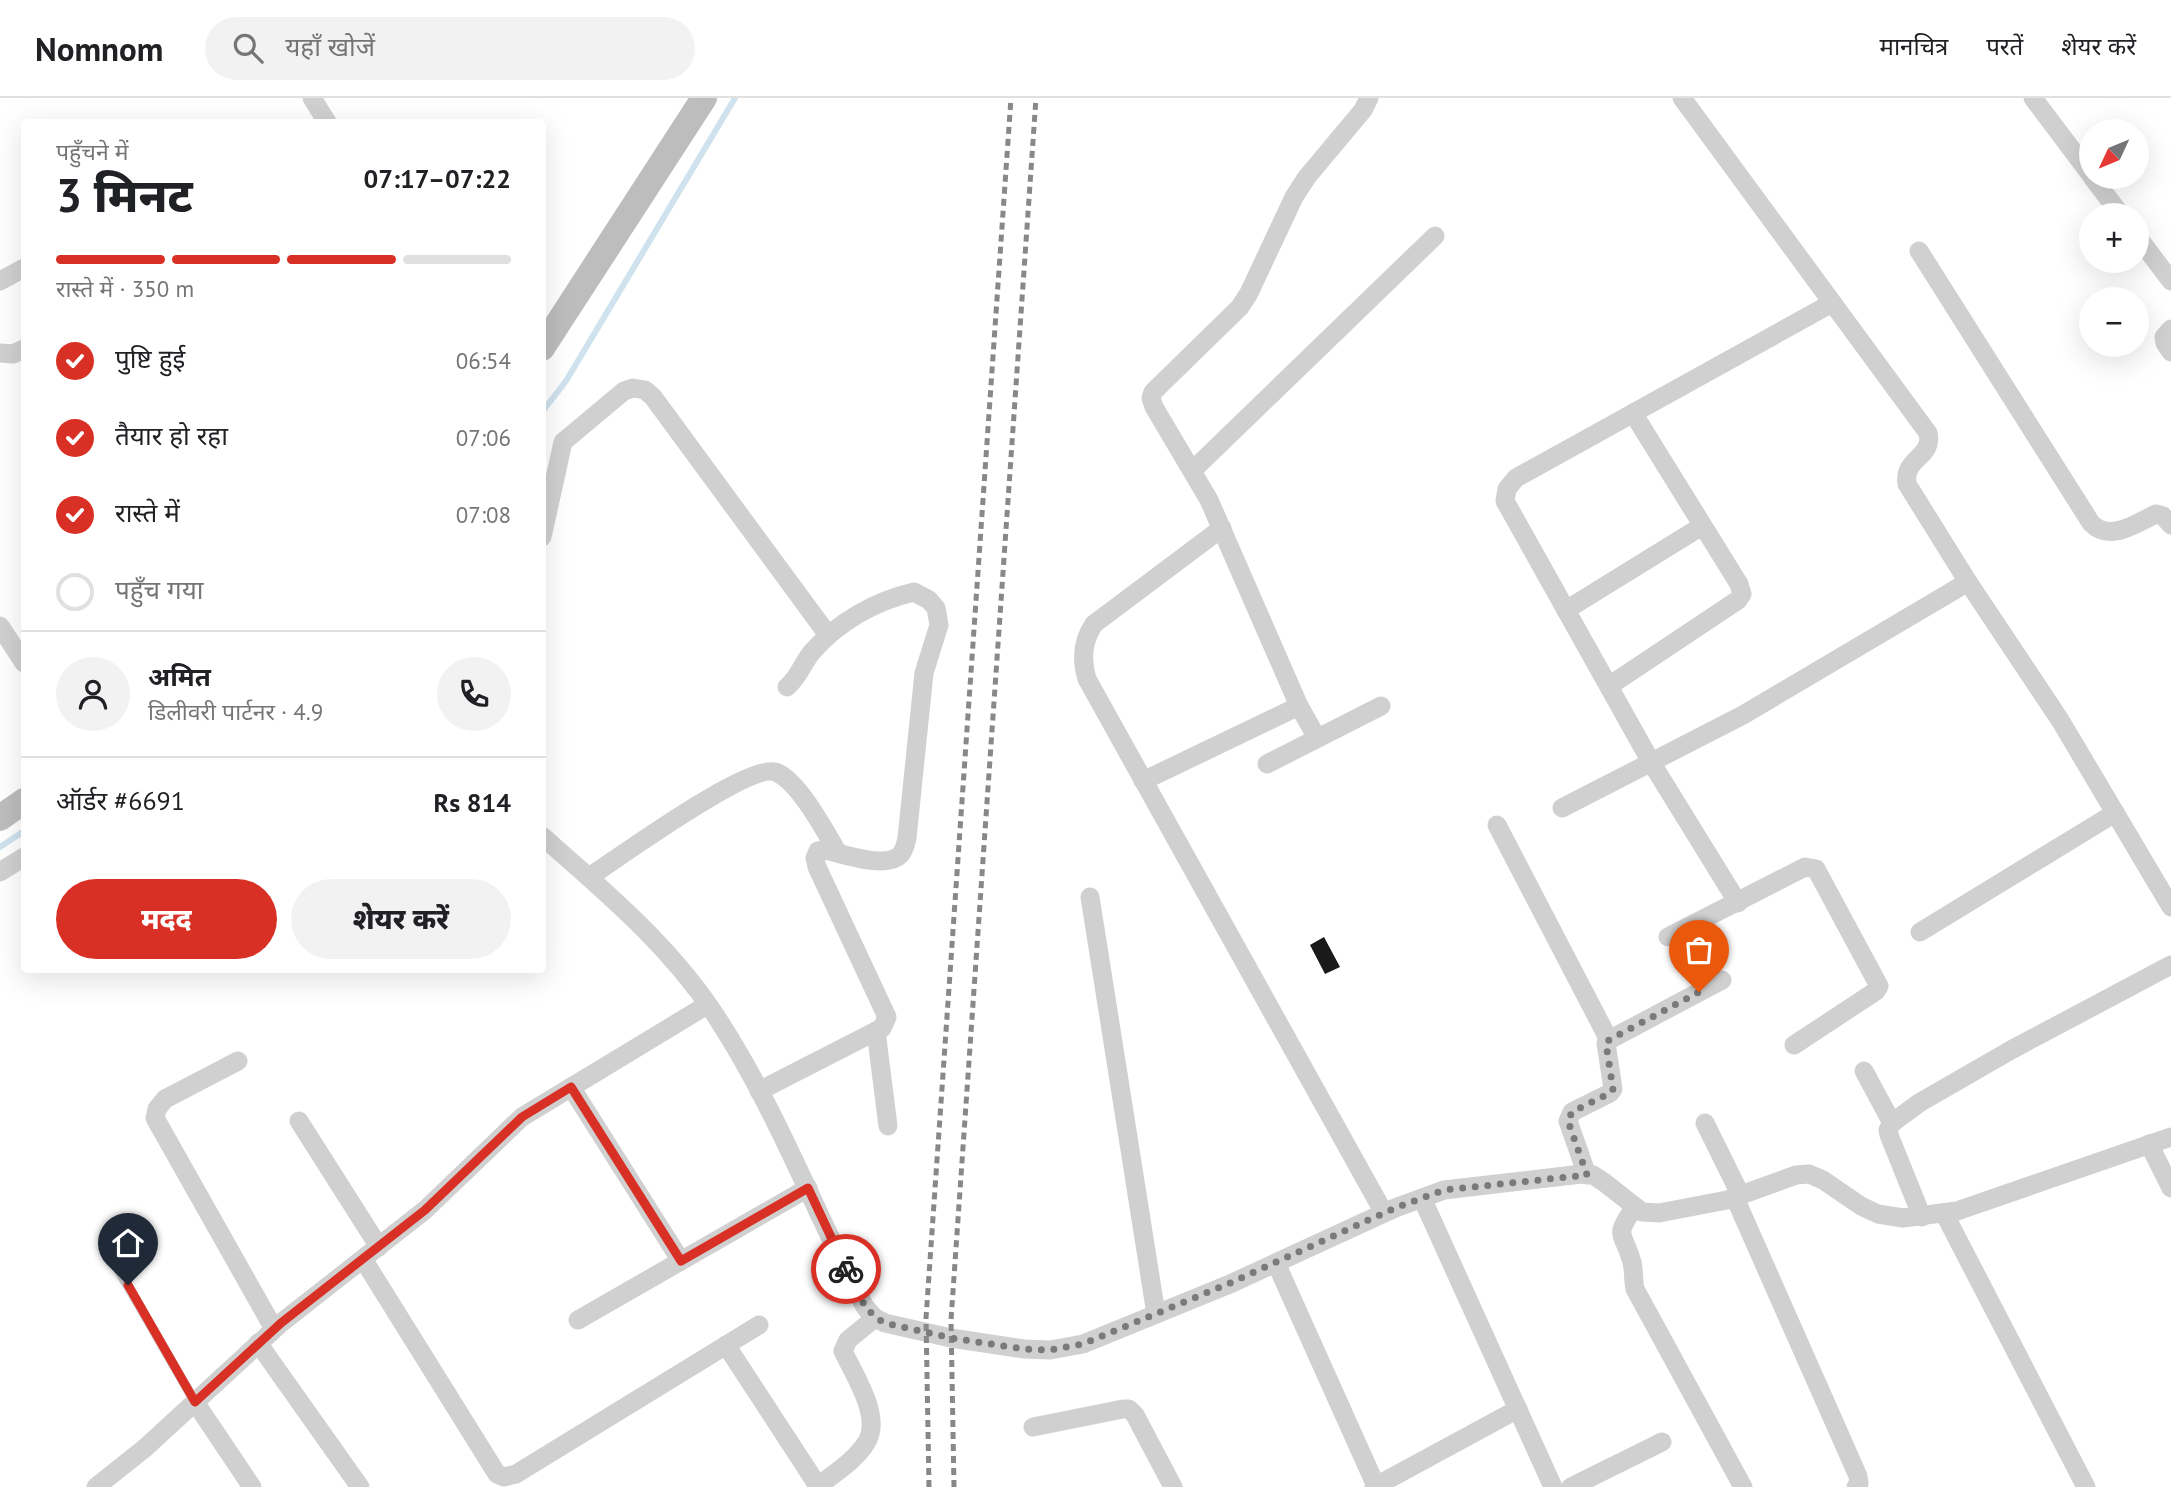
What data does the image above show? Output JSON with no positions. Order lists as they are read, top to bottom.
{
  "north": "bottom left",
  "page": {
    "header": "Nomnom",
    "search": "यहाँ खोजें",
    "nav": ["मानचित्र", "परतें", "शेयर करें"],
    "map_buttons": ["+", "−"],
    "heading": ["3 मिनट", "पहुँचने में", "07:17–07:22"],
    "panel": [
      "अमित",
      "डिलीवरी पार्टनर · 4.9",
      "ऑर्डर #6691",
      "Rs 814"
    ],
    "bar": "रास्ते में · 350 m",
    "list": [
      ["पुष्टि हुई", "06:54"],
      ["तैयार हो रहा", "07:06"],
      ["रास्ते में", "07:08"],
      "पहुँच गया"
    ],
    "buttons": ["मदद", "शेयर करें"]
  }
}
